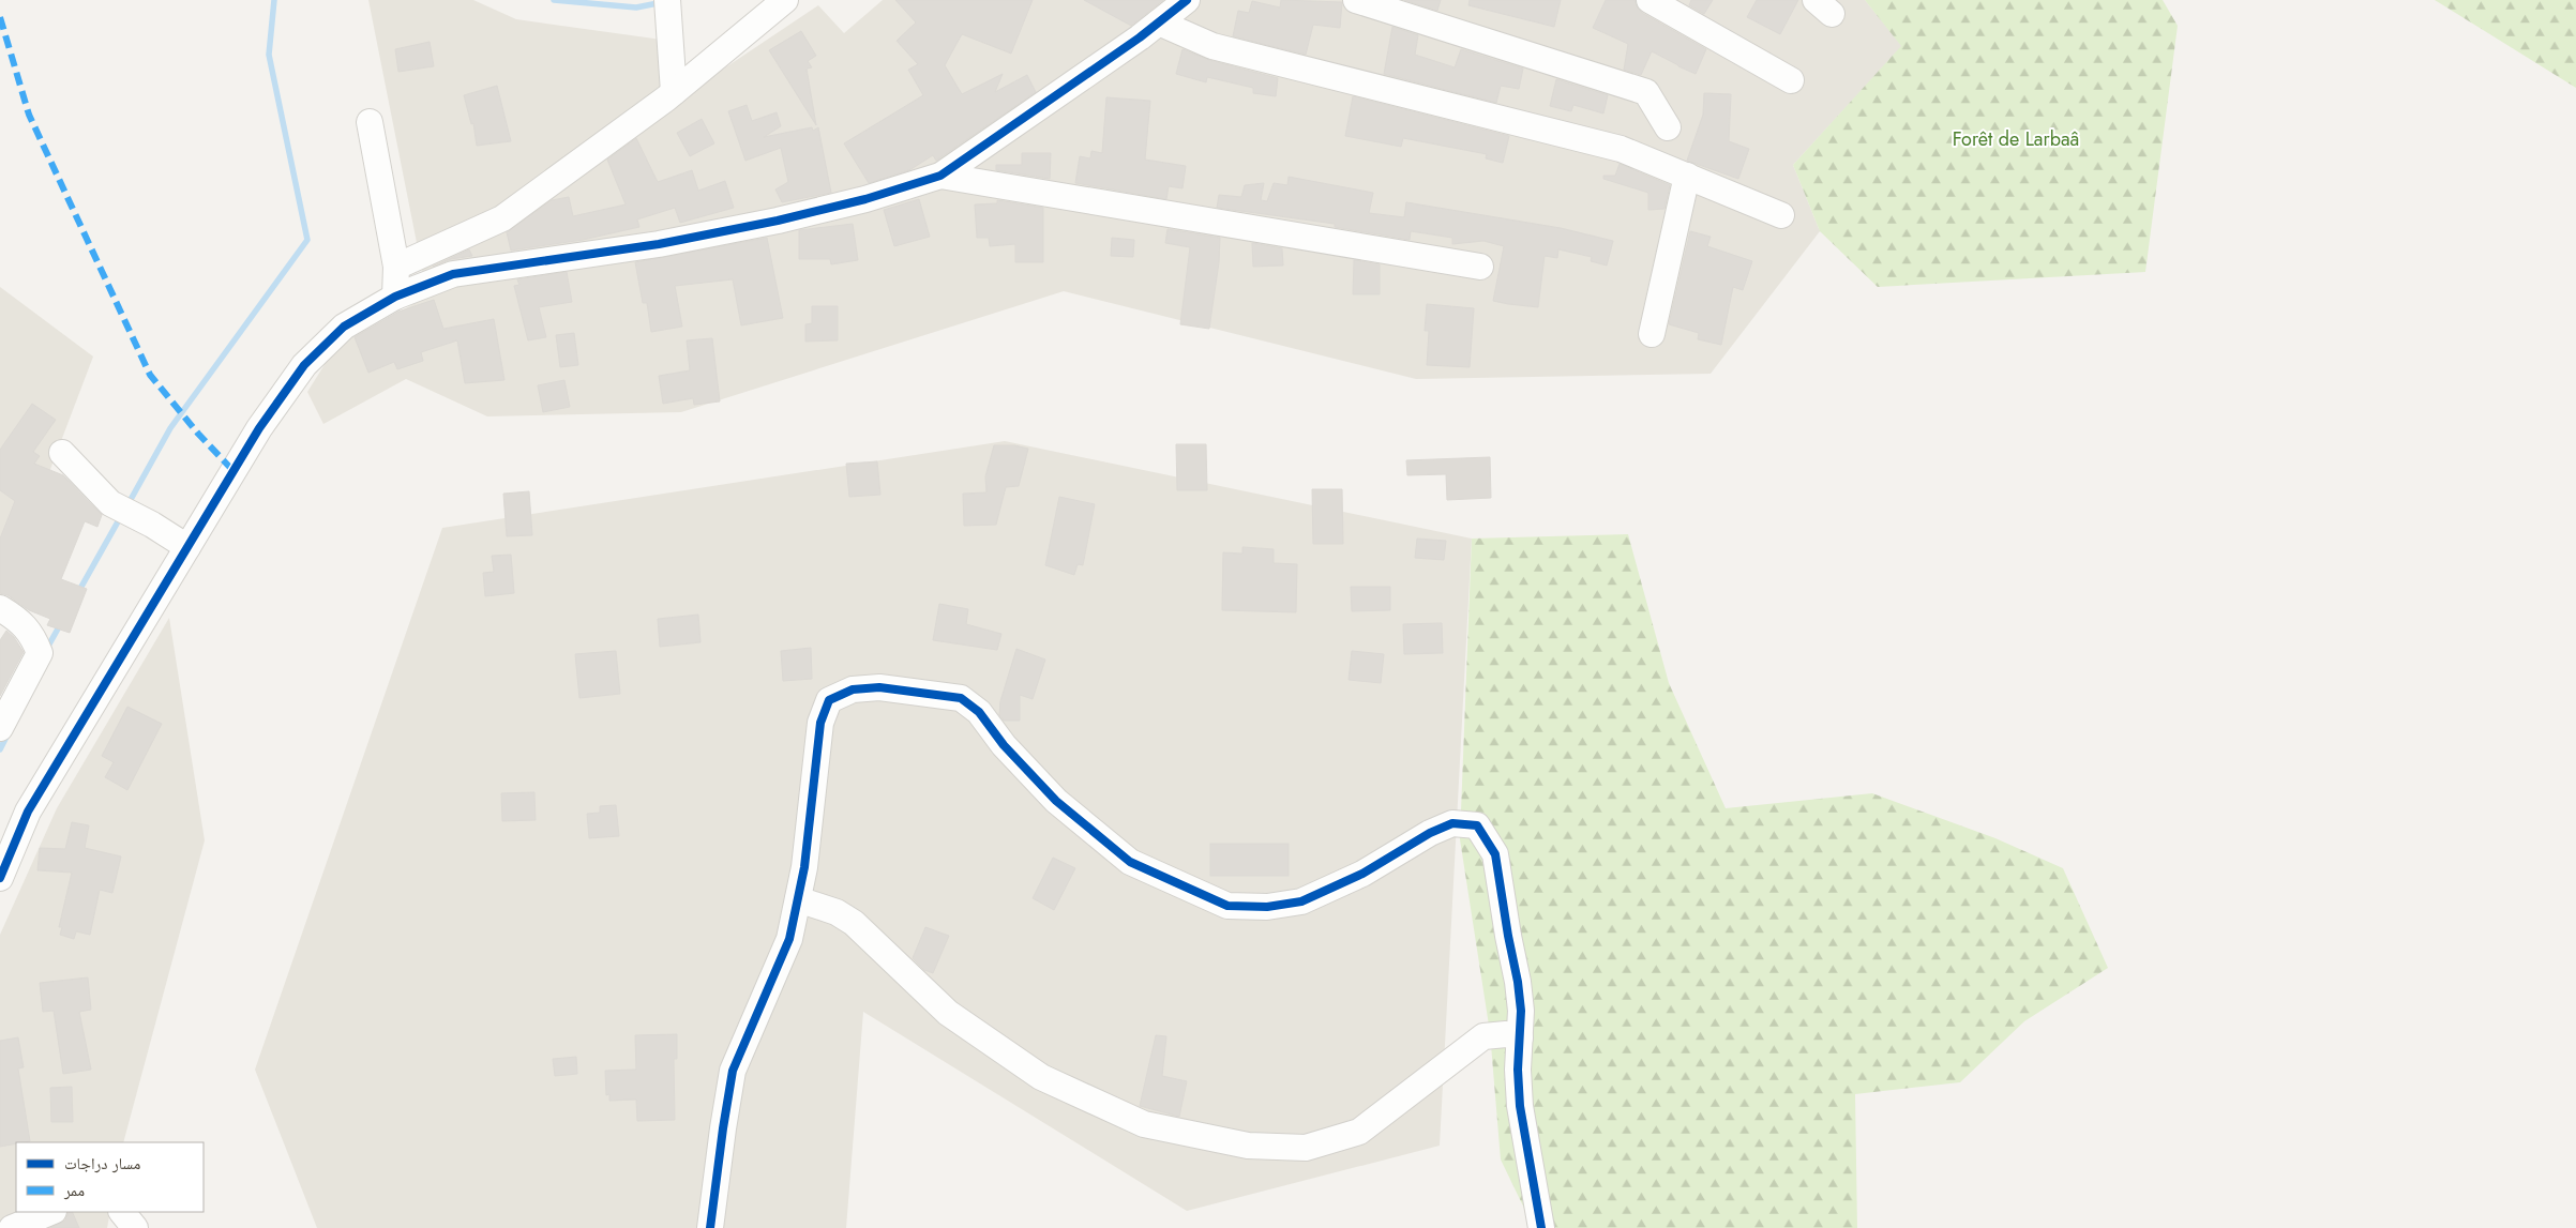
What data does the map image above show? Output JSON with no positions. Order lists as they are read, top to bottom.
{
  "parks": ["Forêt de Larbaâ"],
  "legend": ["مسار دراجات", "ممر"]
}
